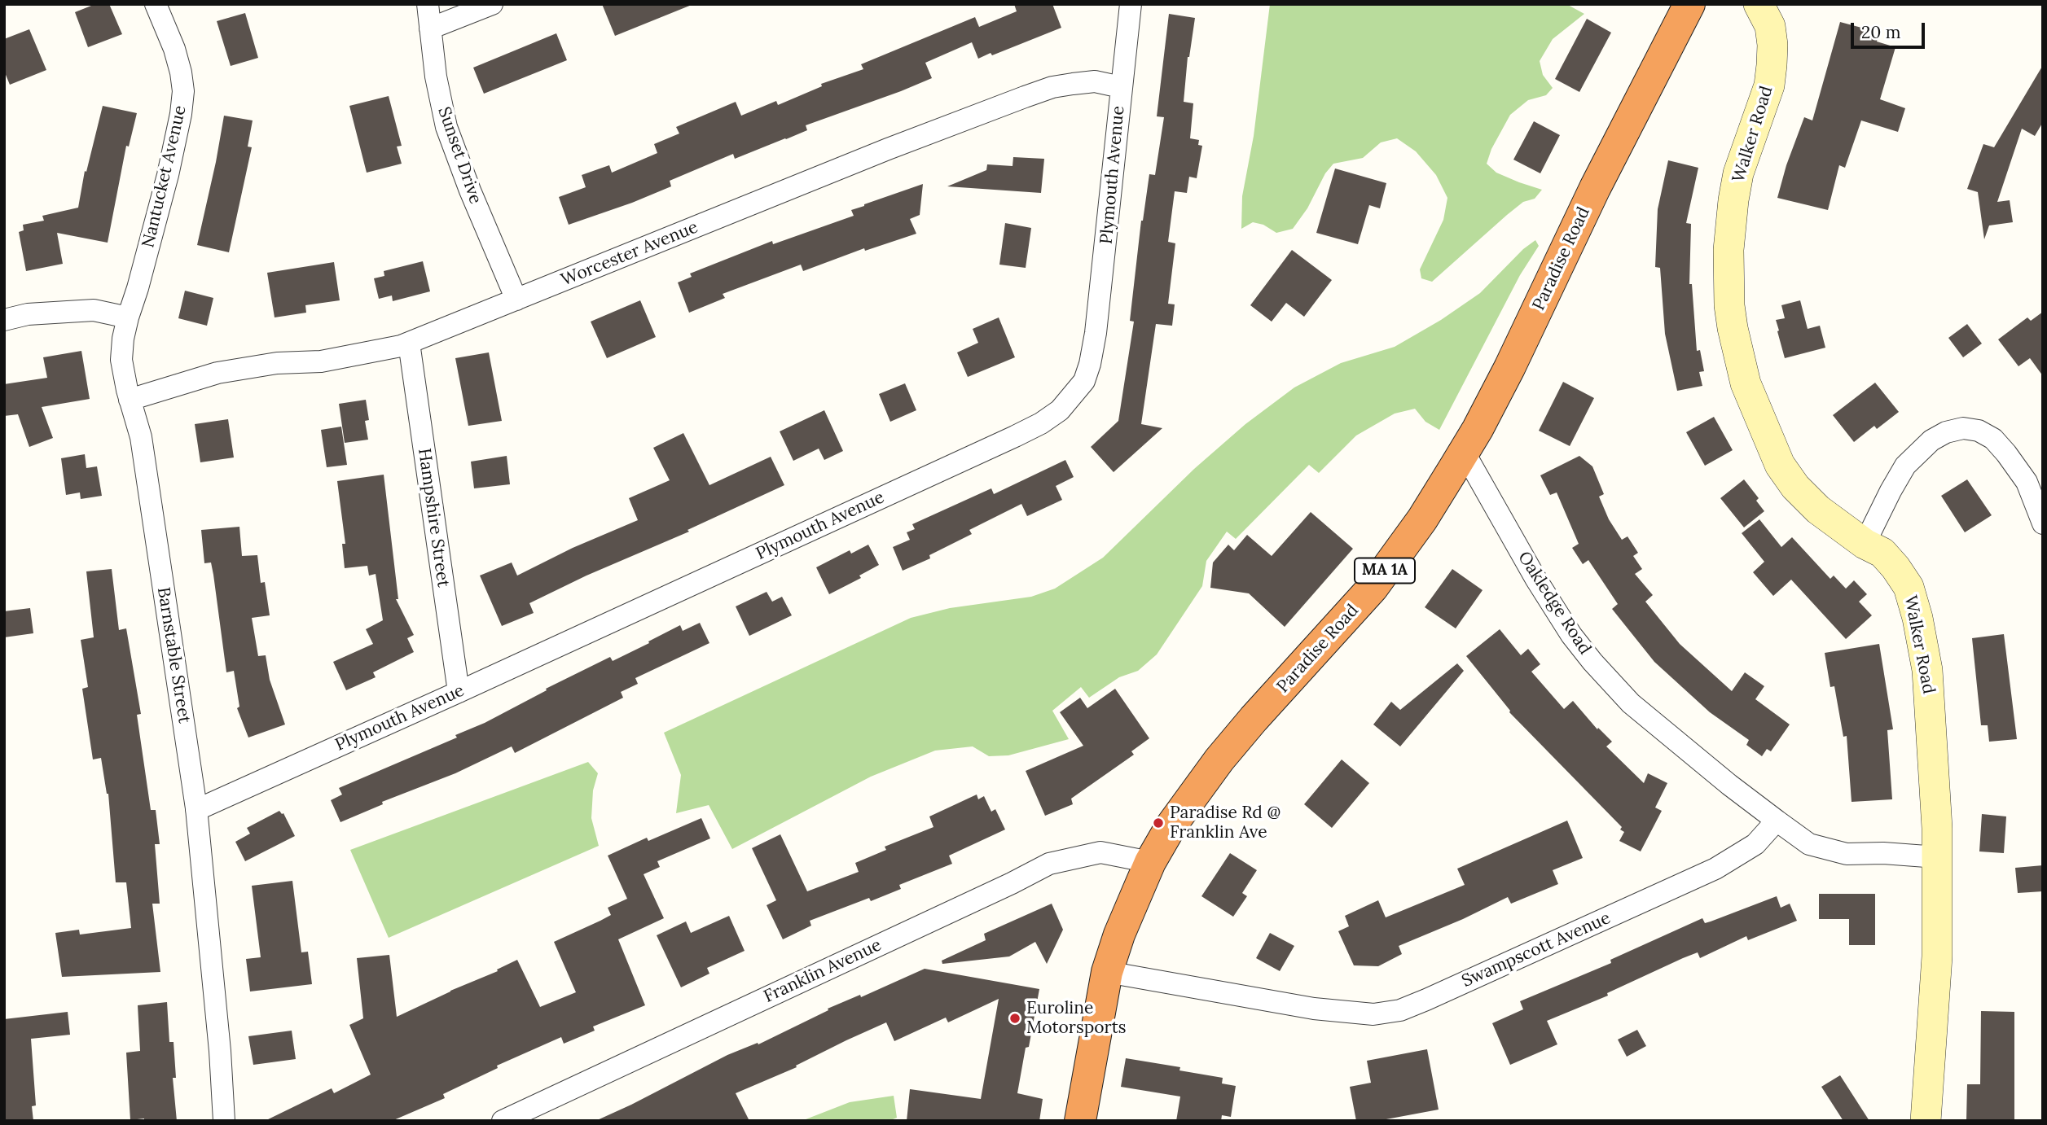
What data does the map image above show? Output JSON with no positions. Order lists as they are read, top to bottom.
{
  "streets": {
    "highway": ["Paradise Road", "MA 1A"],
    "street": [
      "Walker Road",
      "Sunset Drive",
      "Plymouth Avenue",
      "Nantucket Avenue",
      "Worcester Avenue",
      "Hampshire Street",
      "Oakledge Road",
      "Barnstable Street",
      "Swampscott Avenue",
      "Franklin Avenue"
    ]
  },
  "crossings": [
    ["Sunset Drive", "Worcester Avenue"],
    ["Plymouth Avenue", "Worcester Avenue"],
    ["Plymouth Avenue", "Hampshire Street"],
    ["Plymouth Avenue", "Barnstable Street"],
    ["Nantucket Avenue", "Barnstable Street"],
    ["Worcester Avenue", "Hampshire Street"],
    ["Worcester Avenue", "Barnstable Street"],
    ["Paradise Road", "Oakledge Road"],
    ["Paradise Road", "Swampscott Avenue"],
    ["Paradise Road", "Franklin Avenue"],
    ["Oakledge Road", "Swampscott Avenue"]
  ],
  "places": ["Paradise Rd @ Franklin Ave", "Euroline Motorsports"],
  "scale_bar": "20 m"
}
